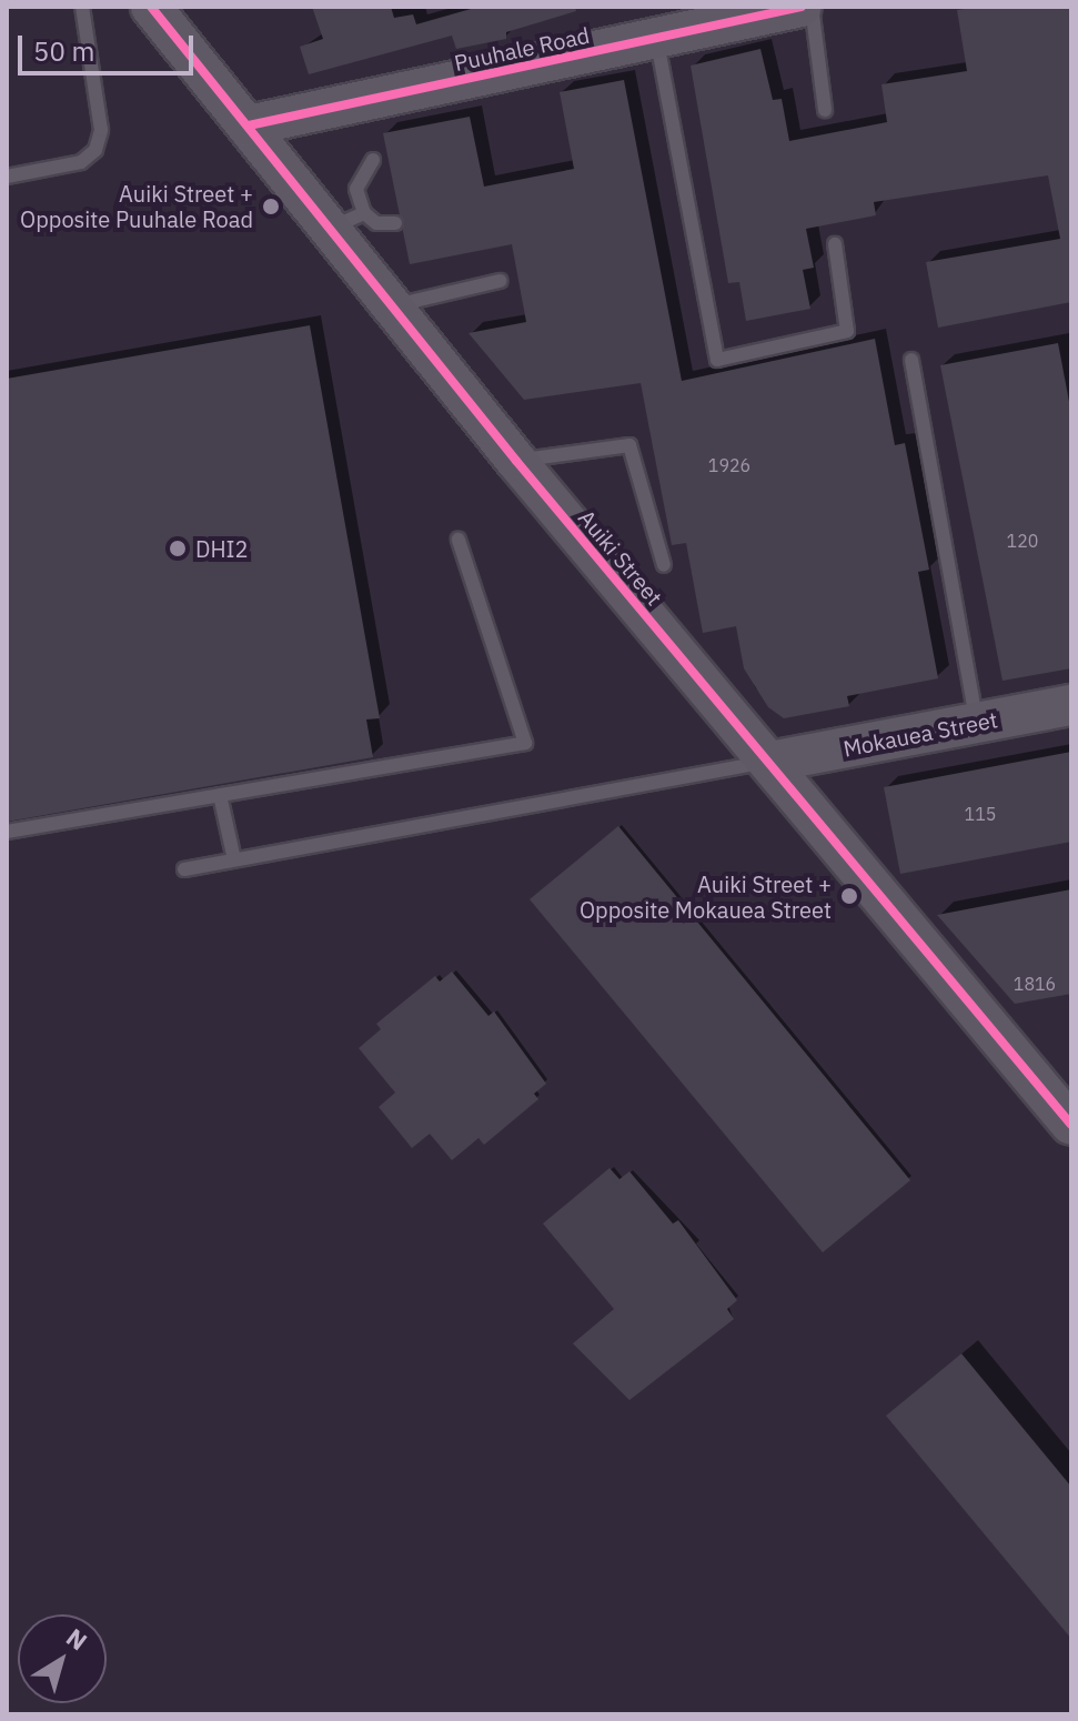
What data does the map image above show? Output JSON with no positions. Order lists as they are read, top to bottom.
{
  "streets": {
    "street": ["Puuhale Road", "Auiki Street", "Mokauea Street"]
  },
  "crossings": [
    ["Puuhale Road", "Auiki Street"],
    ["Auiki Street", "Mokauea Street"]
  ],
  "places": ["Auiki Street + Opposite Puuhale Road", "DHI2", "Auiki Street + Opposite Mokauea Street"],
  "house_numbers": [
    "1926",
    "120",
    "115",
    "1816"
  ],
  "scale_bar": "50 m",
  "north": "top right"
}
